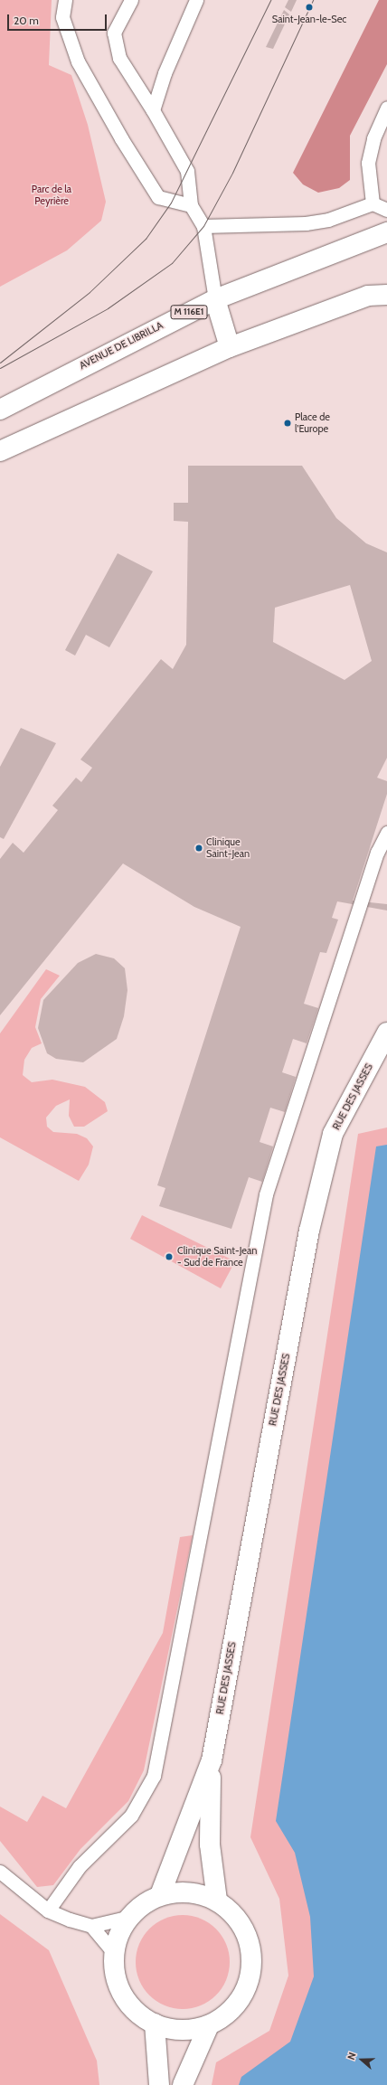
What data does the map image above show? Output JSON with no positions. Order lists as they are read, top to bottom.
{
  "streets": {
    "street": ["M 116E1", "AVENUE DE LIBRILLA", "RUE DES JASSES"]
  },
  "parks": ["Parc de la Peyrière"],
  "places": [
    "Saint-Jean-le-Sec",
    "Place de l'Europe",
    "Clinique Saint-Jean",
    "Clinique Saint-Jean - Sud de France"
  ],
  "scale_bar": "20 m",
  "north": "left"
}
